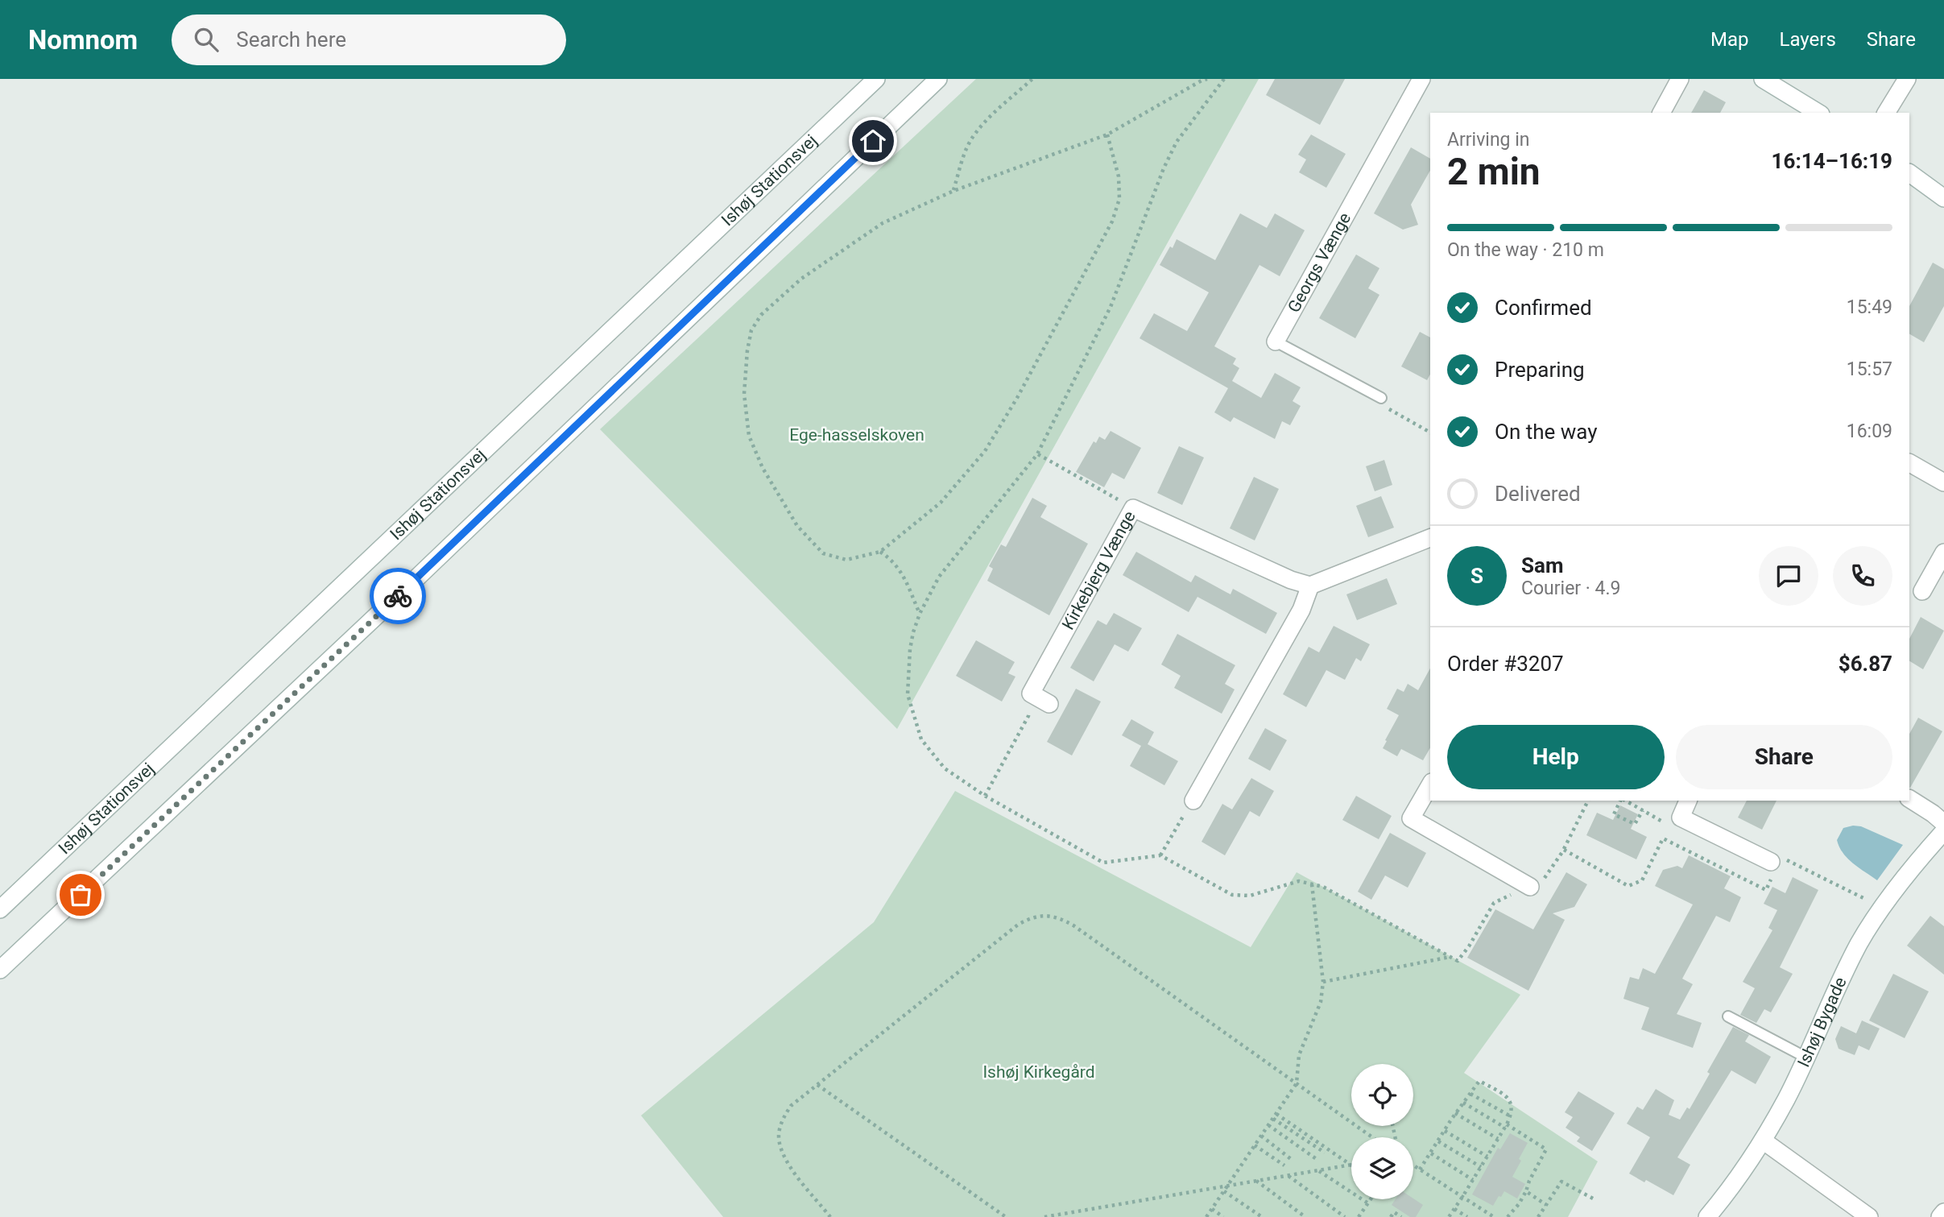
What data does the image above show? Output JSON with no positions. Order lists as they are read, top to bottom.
{
  "streets": {
    "main road": [
      "Ishøj Stationsvej",
      "Georgs Vænge",
      "Kirkebjerg Vænge",
      "Ishøj Bygade"
    ]
  },
  "parks": ["Ege-hasselskoven", "Ishøj Kirkegård"],
  "page": {
    "header": "Nomnom",
    "search": "Search here",
    "nav": ["Map", "Layers", "Share"],
    "heading": ["2 min", "Arriving in", "16:14–16:19"],
    "panel": [
      "Sam",
      "Courier · 4.9",
      "Order #3207",
      "$6.87"
    ],
    "bar": "On the way · 210 m",
    "list": [
      ["Confirmed", "15:49"],
      ["Preparing", "15:57"],
      ["On the way", "16:09"],
      "Delivered"
    ],
    "round": "S",
    "buttons": ["Help", "Share"]
  }
}
